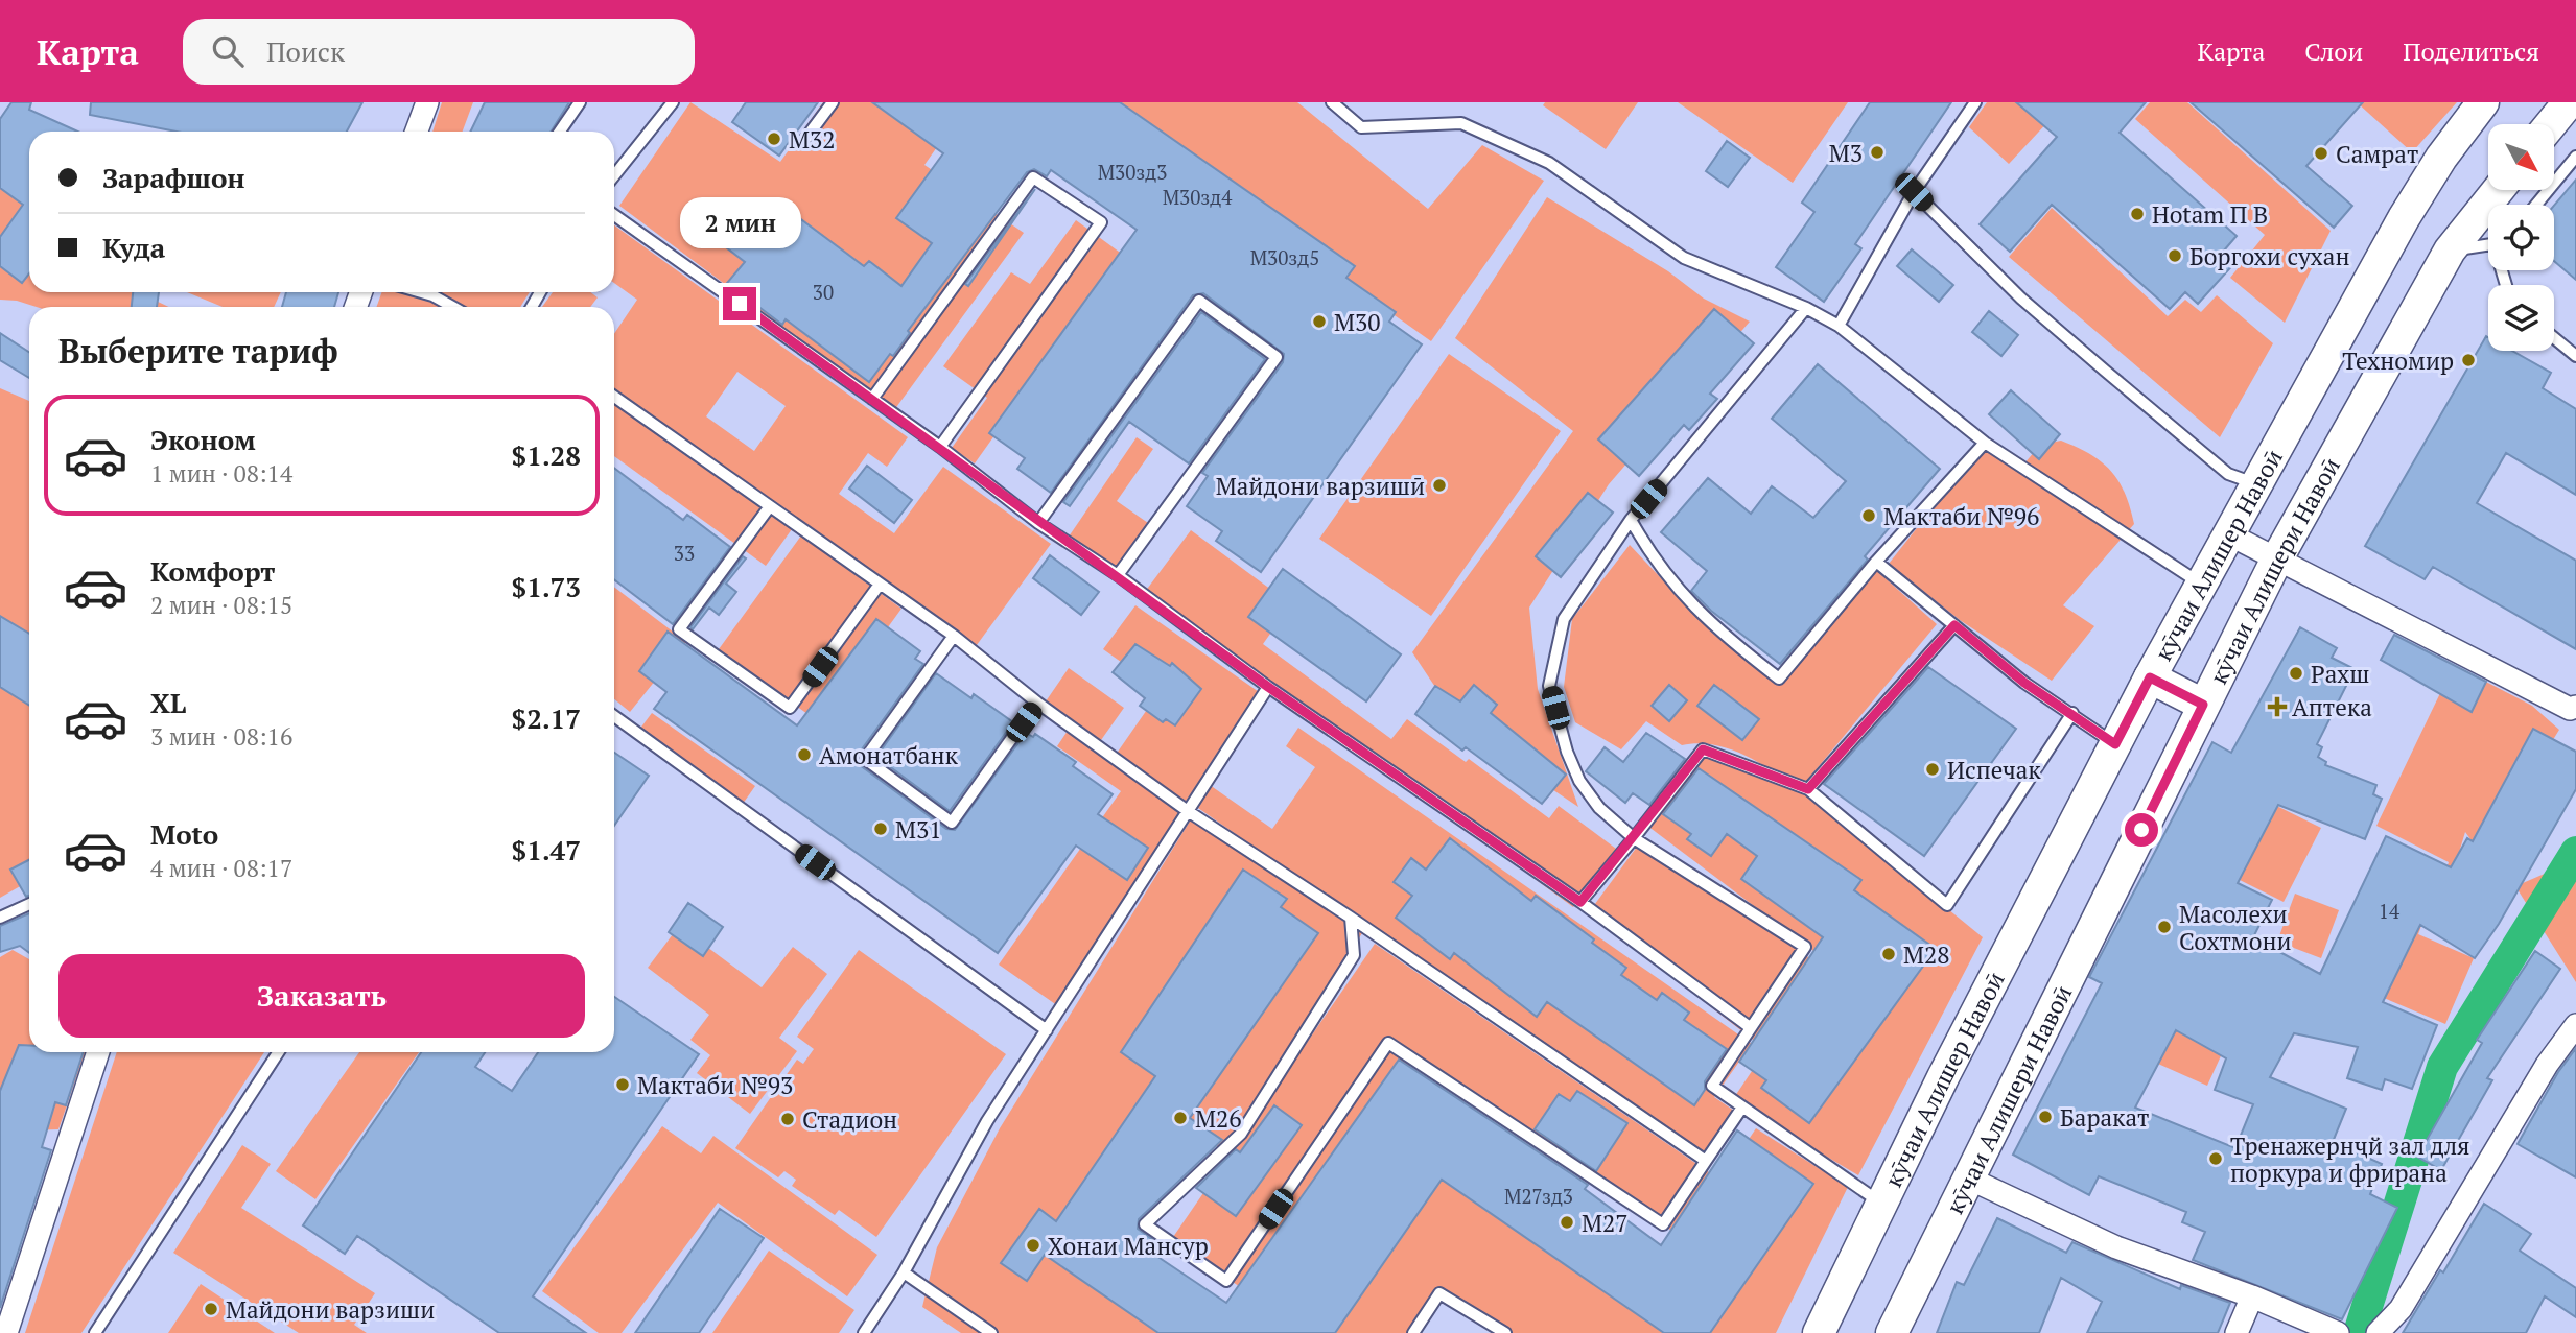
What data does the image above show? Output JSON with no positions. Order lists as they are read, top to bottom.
{
  "streets": {
    "street": ["кӯчаи Алишер Навоӣ", "кӯчаи Алишери Навоӣ"]
  },
  "places": {
    "other": [
      "М32",
      "М3",
      "Самрат",
      "Hotam П В",
      "Боргохи сухан",
      "М30",
      "Техномир",
      "Майдони варзишӣ",
      "Мактаби №96",
      "Рахш",
      "Амонатбанк",
      "Испечак",
      "М31",
      "Масолехи Сохтмони",
      "М28",
      "Мактаби №93",
      "Баракат",
      "М26",
      "Стадион",
      "Тренажернҷй зал для поркура и фрирана",
      "М27",
      "Хонаи Мансур",
      "Майдони варзиши"
    ],
    "health": ["Аптека"]
  },
  "house_numbers": [
    "М30зд3",
    "М30зд4",
    "М30зд5",
    "30",
    "33",
    "14",
    "М27зд3"
  ],
  "north": "bottom right",
  "page": {
    "header": "Карта",
    "search": "Поиск",
    "nav": ["Карта", "Слои", "Поделиться"],
    "banner": ["Зарафшон", "Куда"],
    "bubble": "2 мин",
    "heading": "Выберите тариф",
    "list": [
      {
        "name": "Эконом",
        "note": "1 мин · 08:14",
        "value": "$1.28"
      },
      {
        "name": "Комфорт",
        "note": "2 мин · 08:15",
        "value": "$1.73"
      },
      {
        "name": "XL",
        "note": "3 мин · 08:16",
        "value": "$2.17"
      },
      {
        "name": "Moto",
        "note": "4 мин · 08:17",
        "value": "$1.47"
      }
    ],
    "buttons": "Заказать"
  }
}
